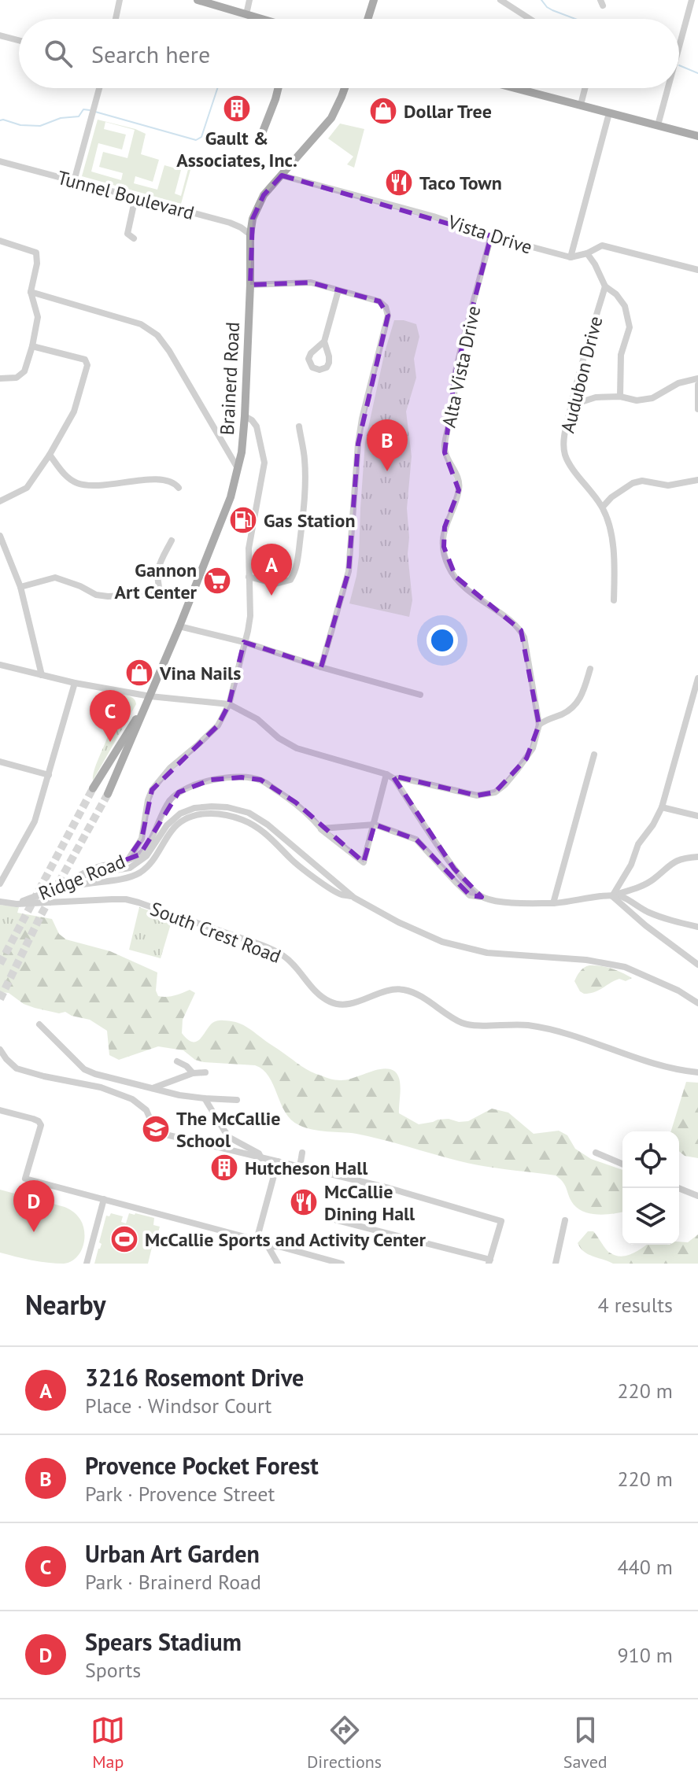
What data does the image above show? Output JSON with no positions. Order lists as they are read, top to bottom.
{
  "streets": {
    "main road": ["Brainerd Road"],
    "street": [
      "Tunnel Boulevard",
      "Vista Drive",
      "Alta Vista Drive",
      "Audubon Drive",
      "Ridge Road",
      "South Crest Road"
    ]
  },
  "crossings": [
    ["Tunnel Boulevard", "Brainerd Road"],
    ["Vista Drive", "Alta Vista Drive"],
    ["Vista Drive", "Brainerd Road"],
    ["Ridge Road", "South Crest Road"]
  ],
  "places": {
    "building": ["Gault & Associates, Inc.", "Hutcheson Hall"],
    "shop": ["Dollar Tree", "Vina Nails"],
    "restaurant": ["Taco Town", "McCallie Dining Hall"],
    "fuel station": ["Gas Station"],
    "supermarket": ["Gannon Art Center"],
    "school or university": ["The McCallie School"],
    "sports": ["McCallie Sports and Activity Center"]
  },
  "page": {
    "search": "Search here",
    "pins": [
      "B",
      "A",
      "C",
      "D"
    ],
    "heading": ["Nearby", "4 results"],
    "list": [
      {
        "mark": "A",
        "name": "3216 Rosemont Drive",
        "note": "Place · Windsor Court",
        "value": "220 m"
      },
      {
        "mark": "B",
        "name": "Provence Pocket Forest",
        "note": "Park · Provence Street",
        "value": "220 m"
      },
      {
        "mark": "C",
        "name": "Urban Art Garden",
        "note": "Park · Brainerd Road",
        "value": "440 m"
      },
      {
        "mark": "D",
        "name": "Spears Stadium",
        "note": "Sports",
        "value": "910 m"
      }
    ],
    "nav": ["Map", "Directions", "Saved"]
  }
}
